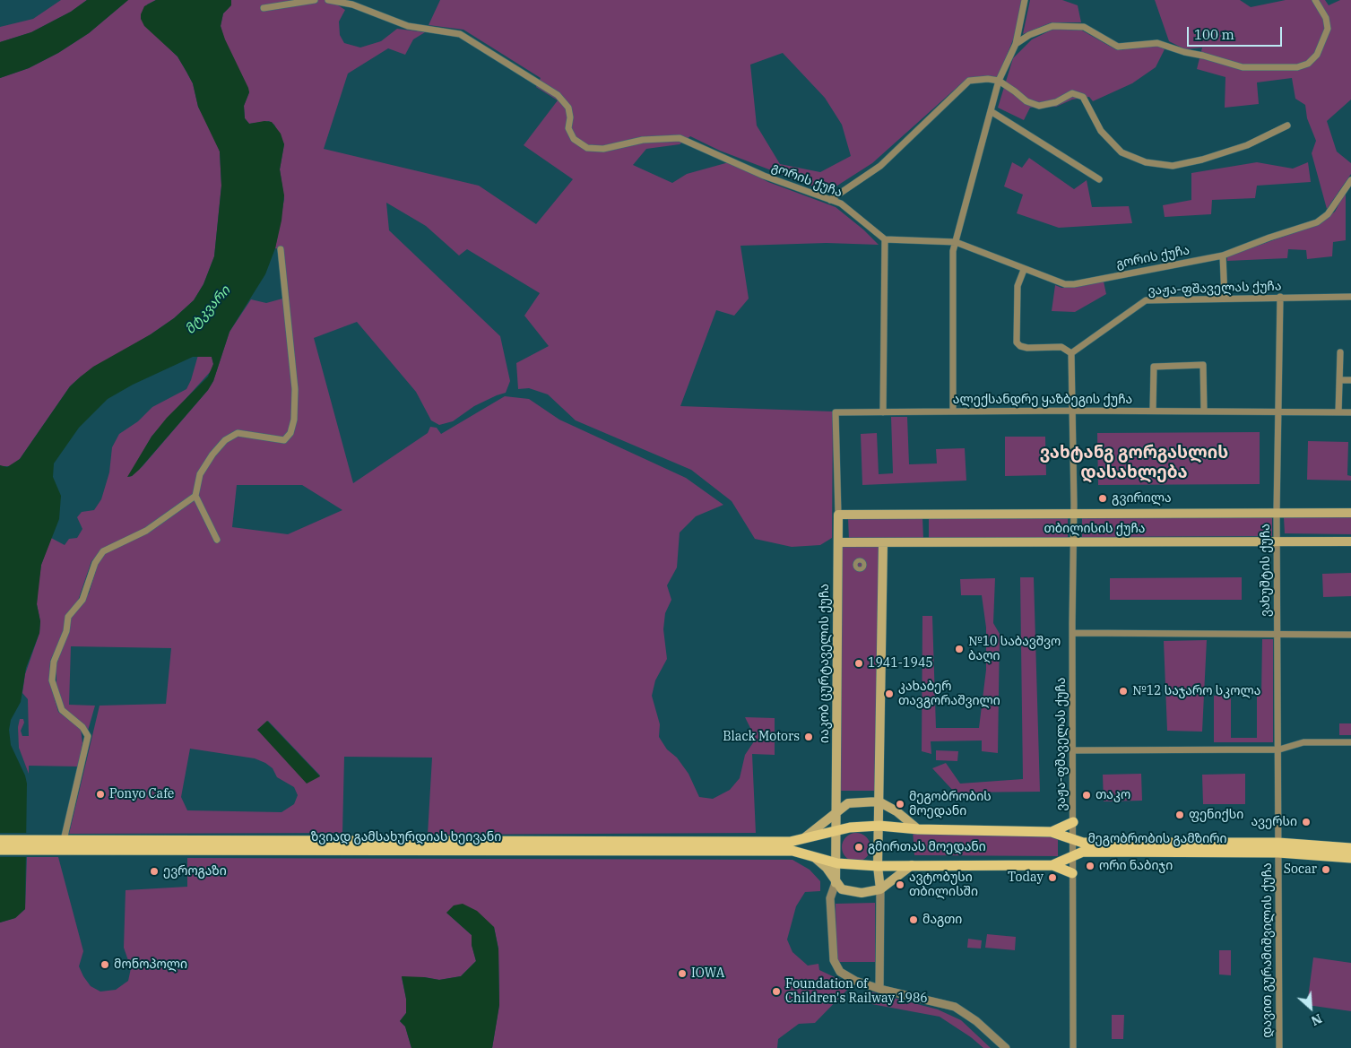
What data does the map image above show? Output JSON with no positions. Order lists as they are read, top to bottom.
{
  "streets": {
    "main road": [
      "თბილისის ქუჩა",
      "იაკობ ცურტაველის ქუჩა",
      "ზვიად გამსახურდიას ხეივანი",
      "მეგობრობის გამზირი"
    ],
    "street": [
      "გორის ქუჩა",
      "ვაჟა-ფშაველას ქუჩა",
      "ალექსანდრე ყაზბეგის ქუჩა",
      "ვახუშტის ქუჩა",
      "დავით გურამიშვილის ქუჩა"
    ]
  },
  "crossings": [
    ["ვაჟა-ფშაველას ქუჩა", "ალექსანდრე ყაზბეგის ქუჩა"],
    ["ვაჟა-ფშაველას ქუჩა", "თბილისის ქუჩა"],
    ["ვაჟა-ფშაველას ქუჩა", "ვახუშტის ქუჩა"],
    ["ვაჟა-ფშაველას ქუჩა", "მეგობრობის გამზირი"],
    ["ალექსანდრე ყაზბეგის ქუჩა", "თბილისის ქუჩა"],
    ["ალექსანდრე ყაზბეგის ქუჩა", "ვახუშტის ქუჩა"],
    ["ალექსანდრე ყაზბეგის ქუჩა", "იაკობ ცურტაველის ქუჩა"],
    ["თბილისის ქუჩა", "ვახუშტის ქუჩა"],
    ["თბილისის ქუჩა", "იაკობ ცურტაველის ქუჩა"],
    ["ვახუშტის ქუჩა", "მეგობრობის გამზირი"],
    ["ვახუშტის ქუჩა", "დავით გურამიშვილის ქუჩა"],
    ["მეგობრობის გამზირი", "დავით გურამიშვილის ქუჩა"]
  ],
  "districts": ["ვახტანგ გორგასლის დასახლება"],
  "water": ["მტკვარი"],
  "places": [
    "გვირილა",
    "№10 საბავშვო ბაღი",
    "1941-1945",
    "№12 საჯარო სკოლა",
    "კახაბერ თავგორაშვილი",
    "Black Motors",
    "Ponyo Cafe",
    "თაკო",
    "მეგობრობის მოედანი",
    "ფენიქსი",
    "ავერსი",
    "გმირთას მოედანი",
    "ორი ნაბიჯი",
    "Socar",
    "ევროგაზი",
    "Today",
    "ავტობუსი თბილისში",
    "მაგთი",
    "მონოპოლი",
    "IOWA",
    "Foundation of Children's Railway 1986"
  ],
  "scale_bar": "100 m",
  "north": "bottom right"
}
